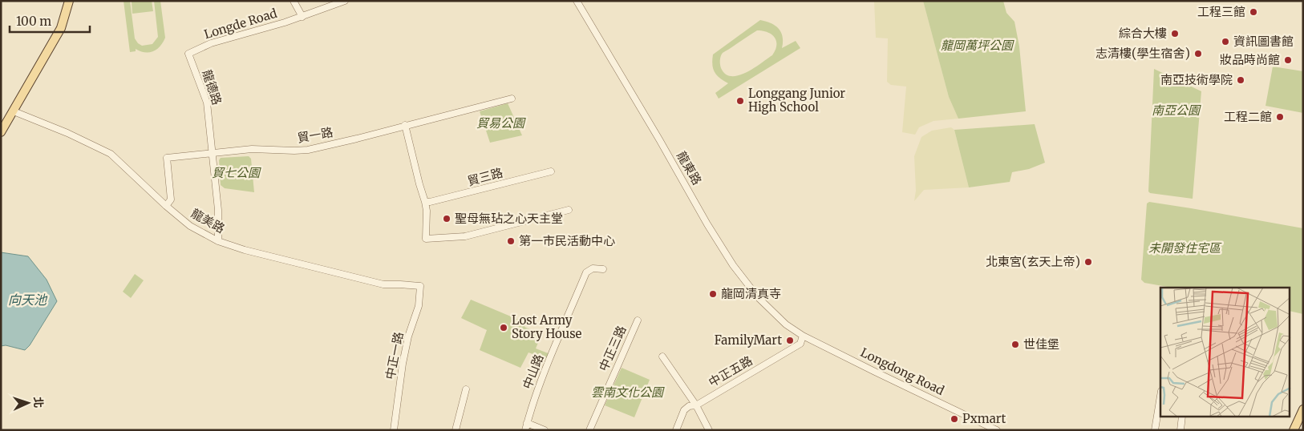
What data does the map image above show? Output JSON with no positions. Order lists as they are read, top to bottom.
{
  "streets": {
    "street": [
      "Longde Road",
      "貿一路",
      "龍東路",
      "貿三路",
      "龍美路",
      "中正三路",
      "中正一路",
      "中山路",
      "中正五路",
      "Longdong Road"
    ]
  },
  "crossings": [
    ["Longde Road", "貿一路"],
    ["貿一路", "龍美路"],
    ["龍東路", "中正五路"],
    ["龍東路", "Longdong Road"],
    ["龍美路", "中正一路"],
    ["中正五路", "Longdong Road"]
  ],
  "water": ["向天池"],
  "parks": [
    "龍岡萬坪公園",
    "南亞公園",
    "貿易公園",
    "貿七公園",
    "未開發住宅區",
    "雲南文化公園"
  ],
  "places": [
    "工程三館",
    "綜合大樓",
    "資訊圖書館",
    "志清樓(學生宿舍)",
    "妝品時尚館",
    "南亞技術學院",
    "Longgang Junior High School",
    "工程二館",
    "聖母無玷之心天主堂",
    "第一市民活動中心",
    "北東宮(玄天上帝)",
    "龍岡清真寺",
    "Lost Army Story House",
    "FamilyMart",
    "世佳堡",
    "Pxmart"
  ],
  "scale_bar": "100 m",
  "north": "right"
}
